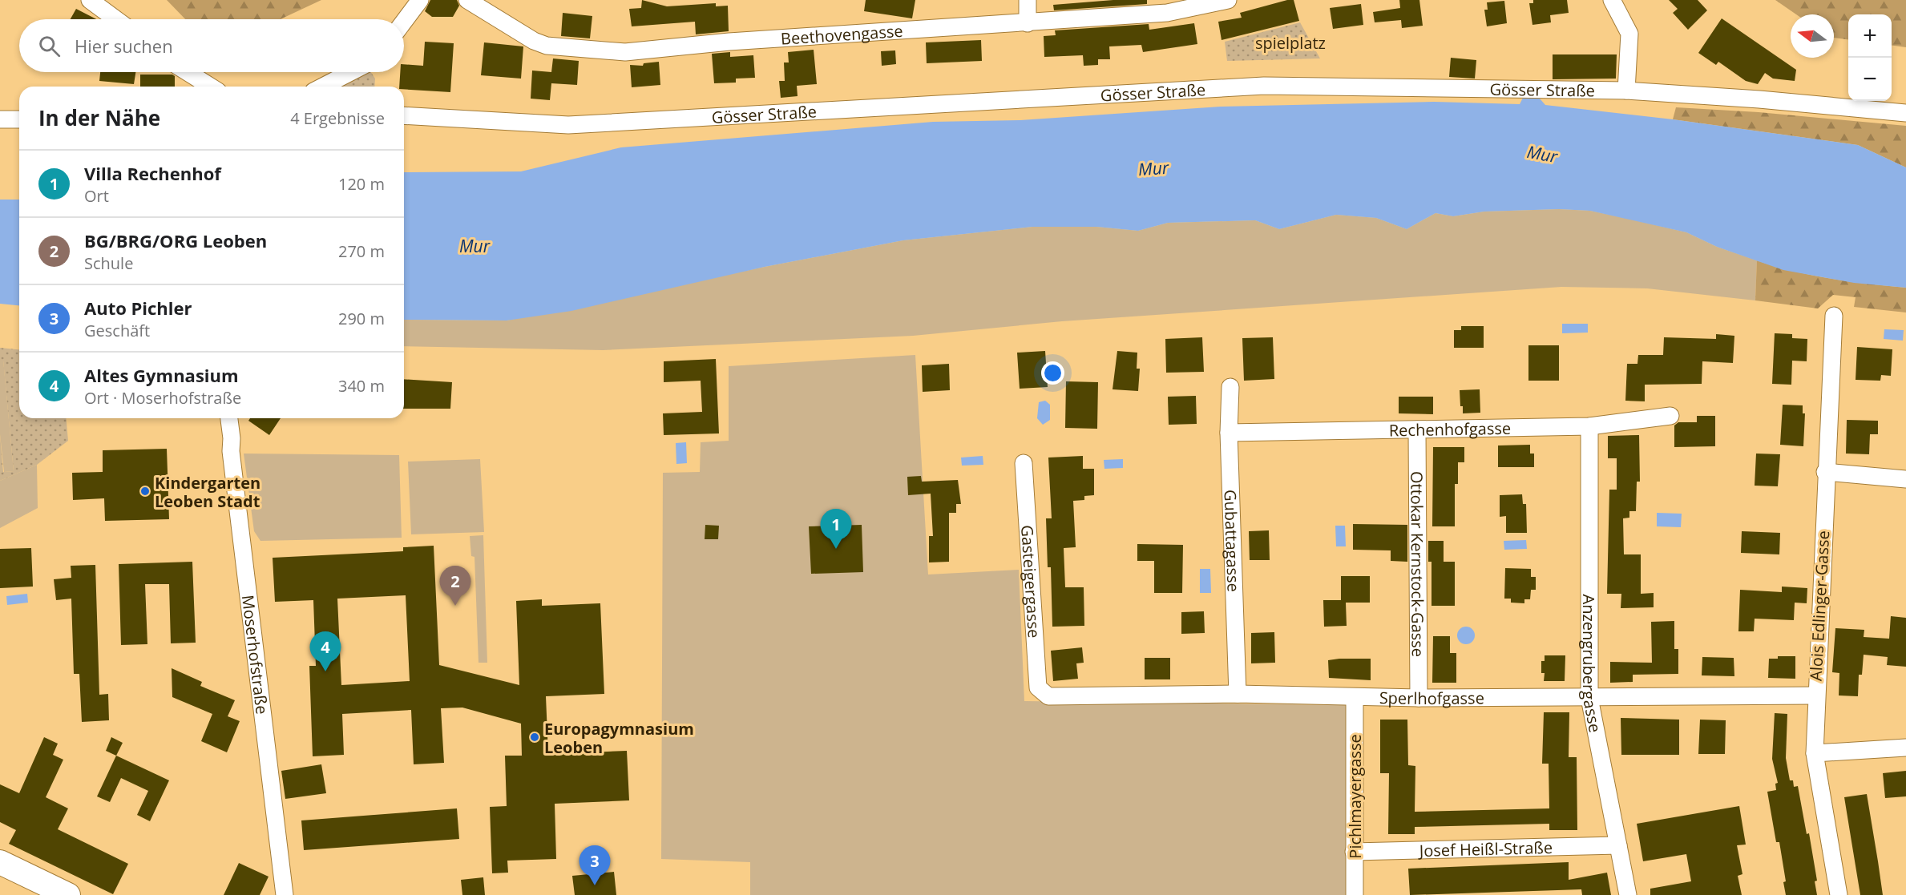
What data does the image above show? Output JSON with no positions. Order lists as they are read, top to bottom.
{
  "streets": {
    "street": [
      "Beethovengasse",
      "Gösser Straße",
      "Rechenhofgasse",
      "Gubattagasse",
      "Ottokar Kernstock-Gasse",
      "Gasteigergasse",
      "Alois Edlinger-Gasse",
      "Moserhofstraße",
      "Anzengrubergasse",
      "Sperlhofgasse",
      "Pichlmayergasse",
      "Josef Heißl-Straße"
    ]
  },
  "crossings": [
    ["Rechenhofgasse", "Gubattagasse"],
    ["Rechenhofgasse", "Ottokar Kernstock-Gasse"],
    ["Rechenhofgasse", "Anzengrubergasse"],
    ["Gubattagasse", "Sperlhofgasse"],
    ["Ottokar Kernstock-Gasse", "Sperlhofgasse"],
    ["Gasteigergasse", "Sperlhofgasse"],
    ["Alois Edlinger-Gasse", "Sperlhofgasse"],
    ["Anzengrubergasse", "Sperlhofgasse"],
    ["Anzengrubergasse", "Josef Heißl-Straße"],
    ["Sperlhofgasse", "Pichlmayergasse"],
    ["Pichlmayergasse", "Josef Heißl-Straße"]
  ],
  "water": ["Mur"],
  "parks": ["spielplatz"],
  "places": ["Kindergarten Leoben Stadt", "Europagymnasium Leoben"],
  "north": "left",
  "page": {
    "map_buttons": ["+", "−"],
    "search": "Hier suchen",
    "heading": ["In der Nähe", "4 Ergebnisse"],
    "list": [
      {
        "mark": "1",
        "name": "Villa Rechenhof",
        "note": "Ort",
        "value": "120 m"
      },
      {
        "mark": "2",
        "name": "BG/BRG/ORG Leoben",
        "note": "Schule",
        "value": "270 m"
      },
      {
        "mark": "3",
        "name": "Auto Pichler",
        "note": "Geschäft",
        "value": "290 m"
      },
      {
        "mark": "4",
        "name": "Altes Gymnasium",
        "note": "Ort · Moserhofstraße",
        "value": "340 m"
      }
    ],
    "pins": [
      "1",
      "2",
      "4",
      "3"
    ]
  }
}
